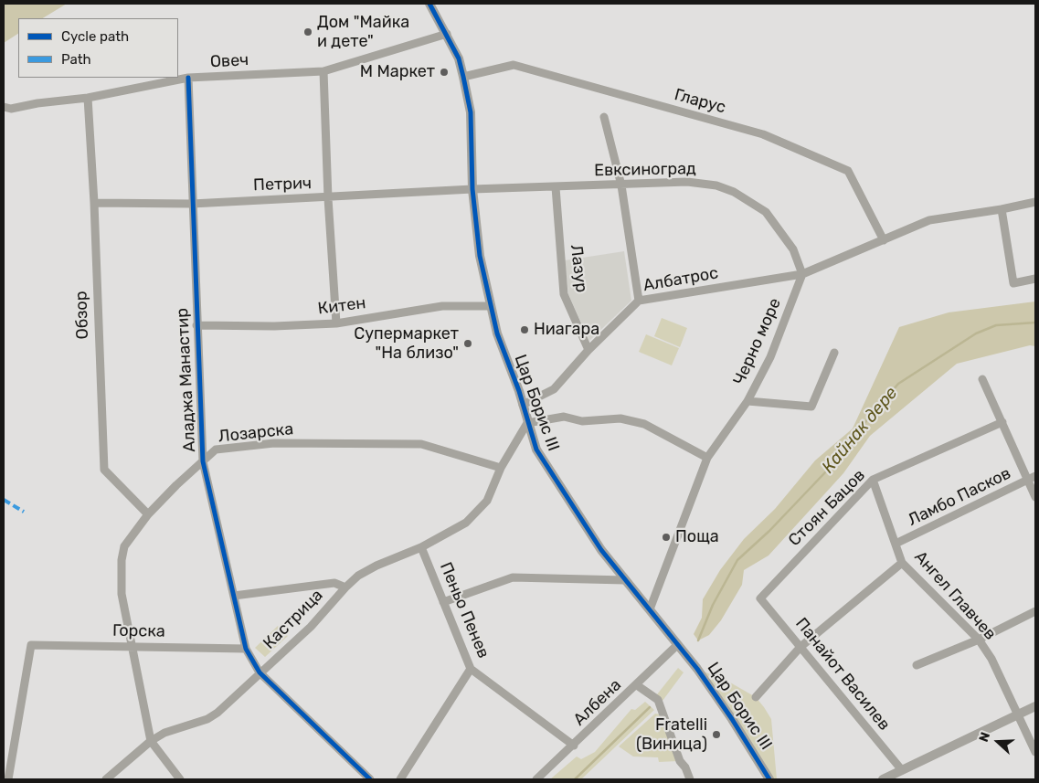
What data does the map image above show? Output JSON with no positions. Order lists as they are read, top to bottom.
{
  "streets": {
    "street": [
      "Овеч",
      "Гларус",
      "Евксиноград",
      "Петрич",
      "Лазур",
      "Албатрос",
      "Китен",
      "Обзор",
      "Черно море",
      "Аладжа Манастир",
      "Цар Борис III",
      "Лозарска",
      "Ламбо Пасков",
      "Стоян Бацов",
      "Ангел Главчев",
      "Пеньо Пенев",
      "Кастрица",
      "Горска",
      "Панайот Василев",
      "Албена"
    ]
  },
  "crossings": [
    ["Овеч", "Обзор"],
    ["Овеч", "Аладжа Манастир"],
    ["Овеч", "Цар Борис III"],
    ["Гларус", "Цар Борис III"],
    ["Евксиноград", "Петрич"],
    ["Евксиноград", "Лазур"],
    ["Евксиноград", "Албатрос"],
    ["Евксиноград", "Черно море"],
    ["Евксиноград", "Цар Борис III"],
    ["Петрич", "Обзор"],
    ["Петрич", "Аладжа Манастир"],
    ["Петрич", "Цар Борис III"],
    ["Лазур", "Албатрос"],
    ["Албатрос", "Черно море"],
    ["Албатрос", "Цар Борис III"],
    ["Китен", "Аладжа Манастир"],
    ["Китен", "Цар Борис III"],
    ["Обзор", "Лозарска"],
    ["Черно море", "Цар Борис III"],
    ["Аладжа Манастир", "Лозарска"],
    ["Аладжа Манастир", "Кастрица"],
    ["Аладжа Манастир", "Горска"],
    ["Цар Борис III", "Кастрица"],
    ["Цар Борис III", "Албена"],
    ["Лозарска", "Кастрица"],
    ["Лозарска", "Горска"],
    ["Ламбо Пасков", "Ангел Главчев"],
    ["Стоян Бацов", "Ангел Главчев"],
    ["Стоян Бацов", "Панайот Василев"],
    ["Пеньо Пенев", "Кастрица"],
    ["Пеньо Пенев", "Албена"]
  ],
  "water": ["Кайнак дере"],
  "places": [
    "Дом \"Майка и дете\"",
    "М Маркет",
    "Ниагара",
    "Супермаркет \"На близо\"",
    "Поща",
    "Fratelli (Виница)"
  ],
  "legend": ["Cycle path", "Path"],
  "north": "left"
}
